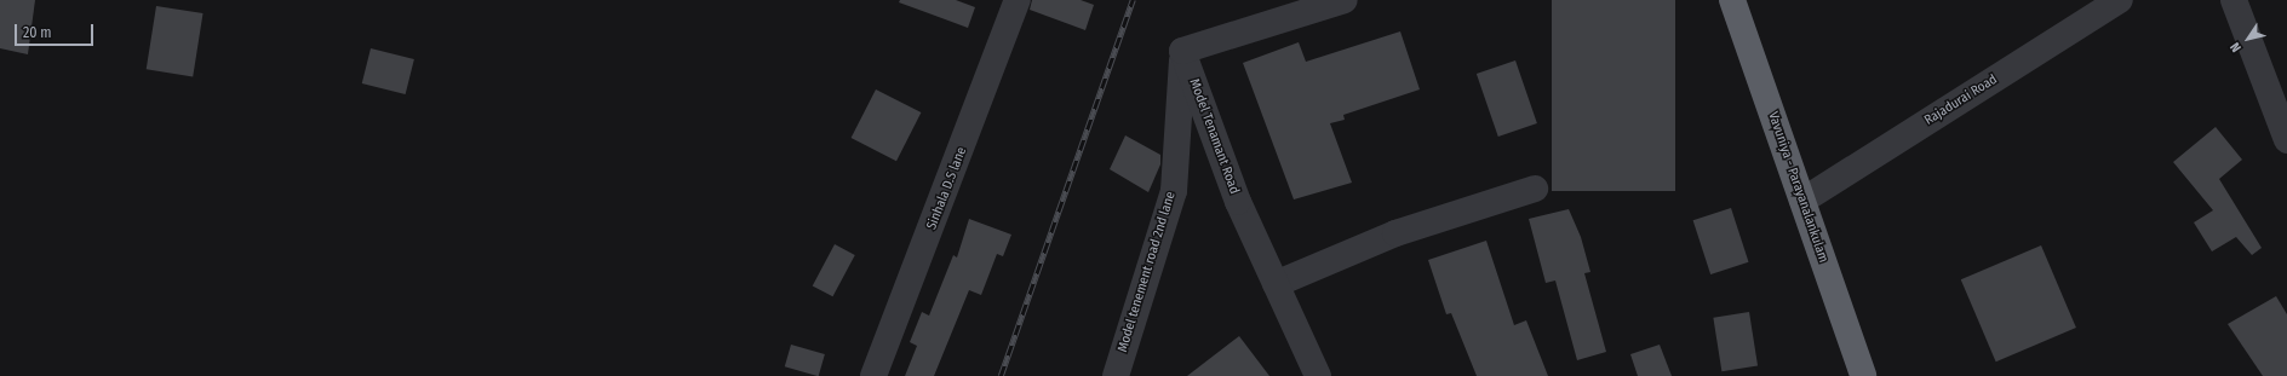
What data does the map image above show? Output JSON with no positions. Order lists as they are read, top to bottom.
{
  "streets": {
    "highway": ["Vavuniya - Parayanalankulam"],
    "street": [
      "Rajadurai Road",
      "Model Tenamant Road",
      "Sinhala D.S lane",
      "Model tenement road 2nd lane"
    ]
  },
  "crossings": [
    ["Rajadurai Road", "Vavuniya - Parayanalankulam"],
    ["Model Tenamant Road", "Model tenement road 2nd lane"]
  ],
  "scale_bar": "20 m",
  "north": "bottom left"
}
